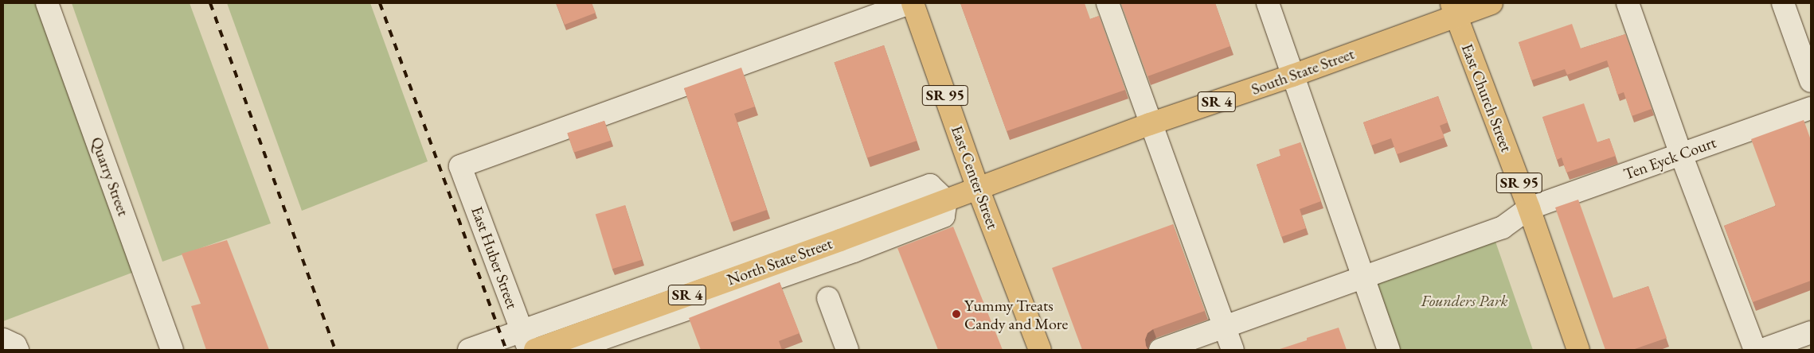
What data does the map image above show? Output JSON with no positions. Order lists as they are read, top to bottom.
{
  "streets": {
    "main road": [
      "South State Street",
      "SR 95",
      "East Church Street",
      "SR 4",
      "East Center Street",
      "North State Street"
    ],
    "street": ["Ten Eyck Court", "Quarry Street", "East Huber Street"]
  },
  "crossings": [
    ["South State Street", "East Church Street"],
    ["South State Street", "East Center Street"],
    ["South State Street", "North State Street"],
    ["East Church Street", "Ten Eyck Court"],
    ["East Center Street", "North State Street"]
  ],
  "parks": ["Founders Park"],
  "places": ["Yummy Treats Candy and More"]
}
